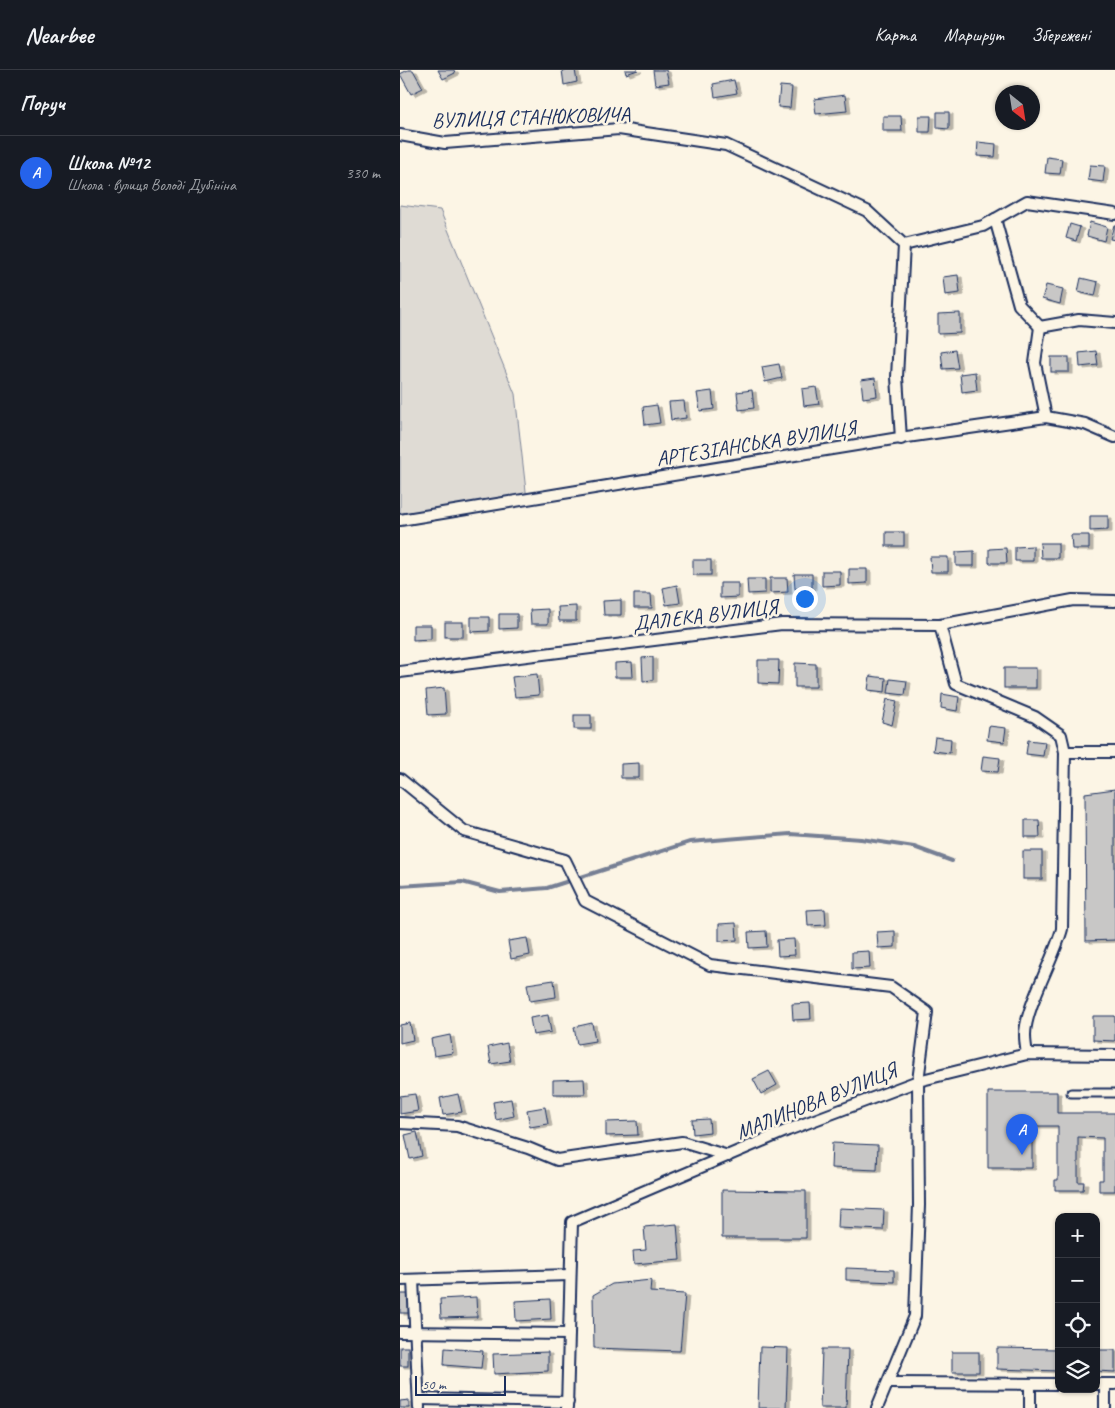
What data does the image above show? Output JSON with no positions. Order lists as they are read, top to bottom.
{
  "streets": {
    "street": [
      "ВУЛИЦЯ СТАНЮКОВИЧА",
      "АРТЕЗІАНСЬКА ВУЛИЦЯ",
      "ДАЛЕКА ВУЛИЦЯ",
      "МАЛИНОВА ВУЛИЦЯ"
    ]
  },
  "scale_bar": "50 m",
  "north": "bottom right",
  "page": {
    "header": "Nearbee",
    "nav": ["Карта", "Маршрут", "Збережені"],
    "heading": "Поруч",
    "list": [
      {
        "mark": "A",
        "name": "Школа №12",
        "note": "Школа · вулиця Володі Дубініна",
        "value": "330 m"
      }
    ],
    "pins": "A",
    "map_buttons": ["+", "−"],
    "scale": "50 m"
  }
}
